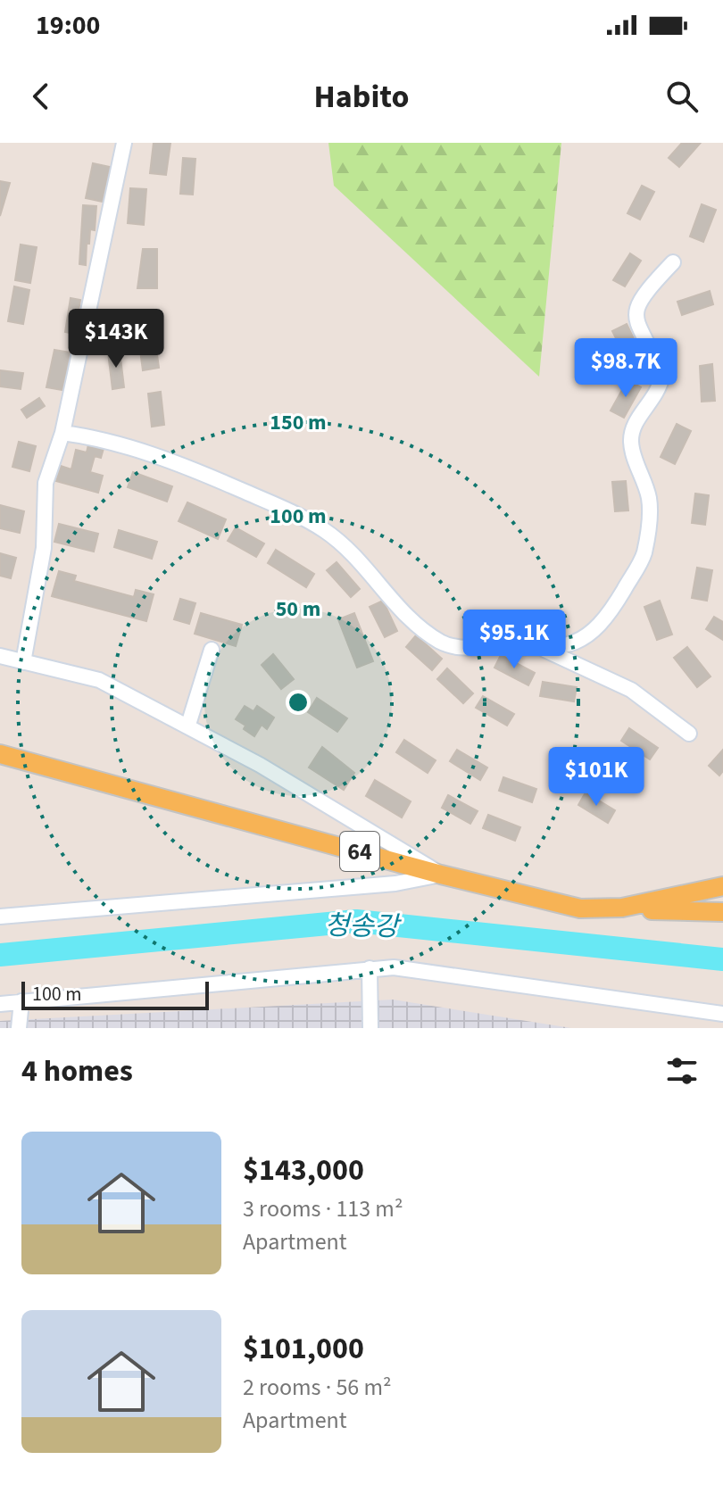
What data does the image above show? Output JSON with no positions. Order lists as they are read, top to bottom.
{
  "streets": {
    "main road": ["64"]
  },
  "water": ["청송강"],
  "scale_bar": "100 m",
  "page": {
    "status": "19:00",
    "header": "Habito",
    "price": [
      "$143K",
      "$98.7K",
      "$95.1K",
      "$101K"
    ],
    "scale": "100 m",
    "heading": "4 homes",
    "list": [
      {
        "name": "$143,000",
        "note": "3 rooms · 113 m² · Apartment"
      },
      {
        "name": "$101,000",
        "note": "2 rooms · 56 m² · Apartment"
      }
    ]
  },
  "rings": ["150 m", "100 m", "50 m"]
}
